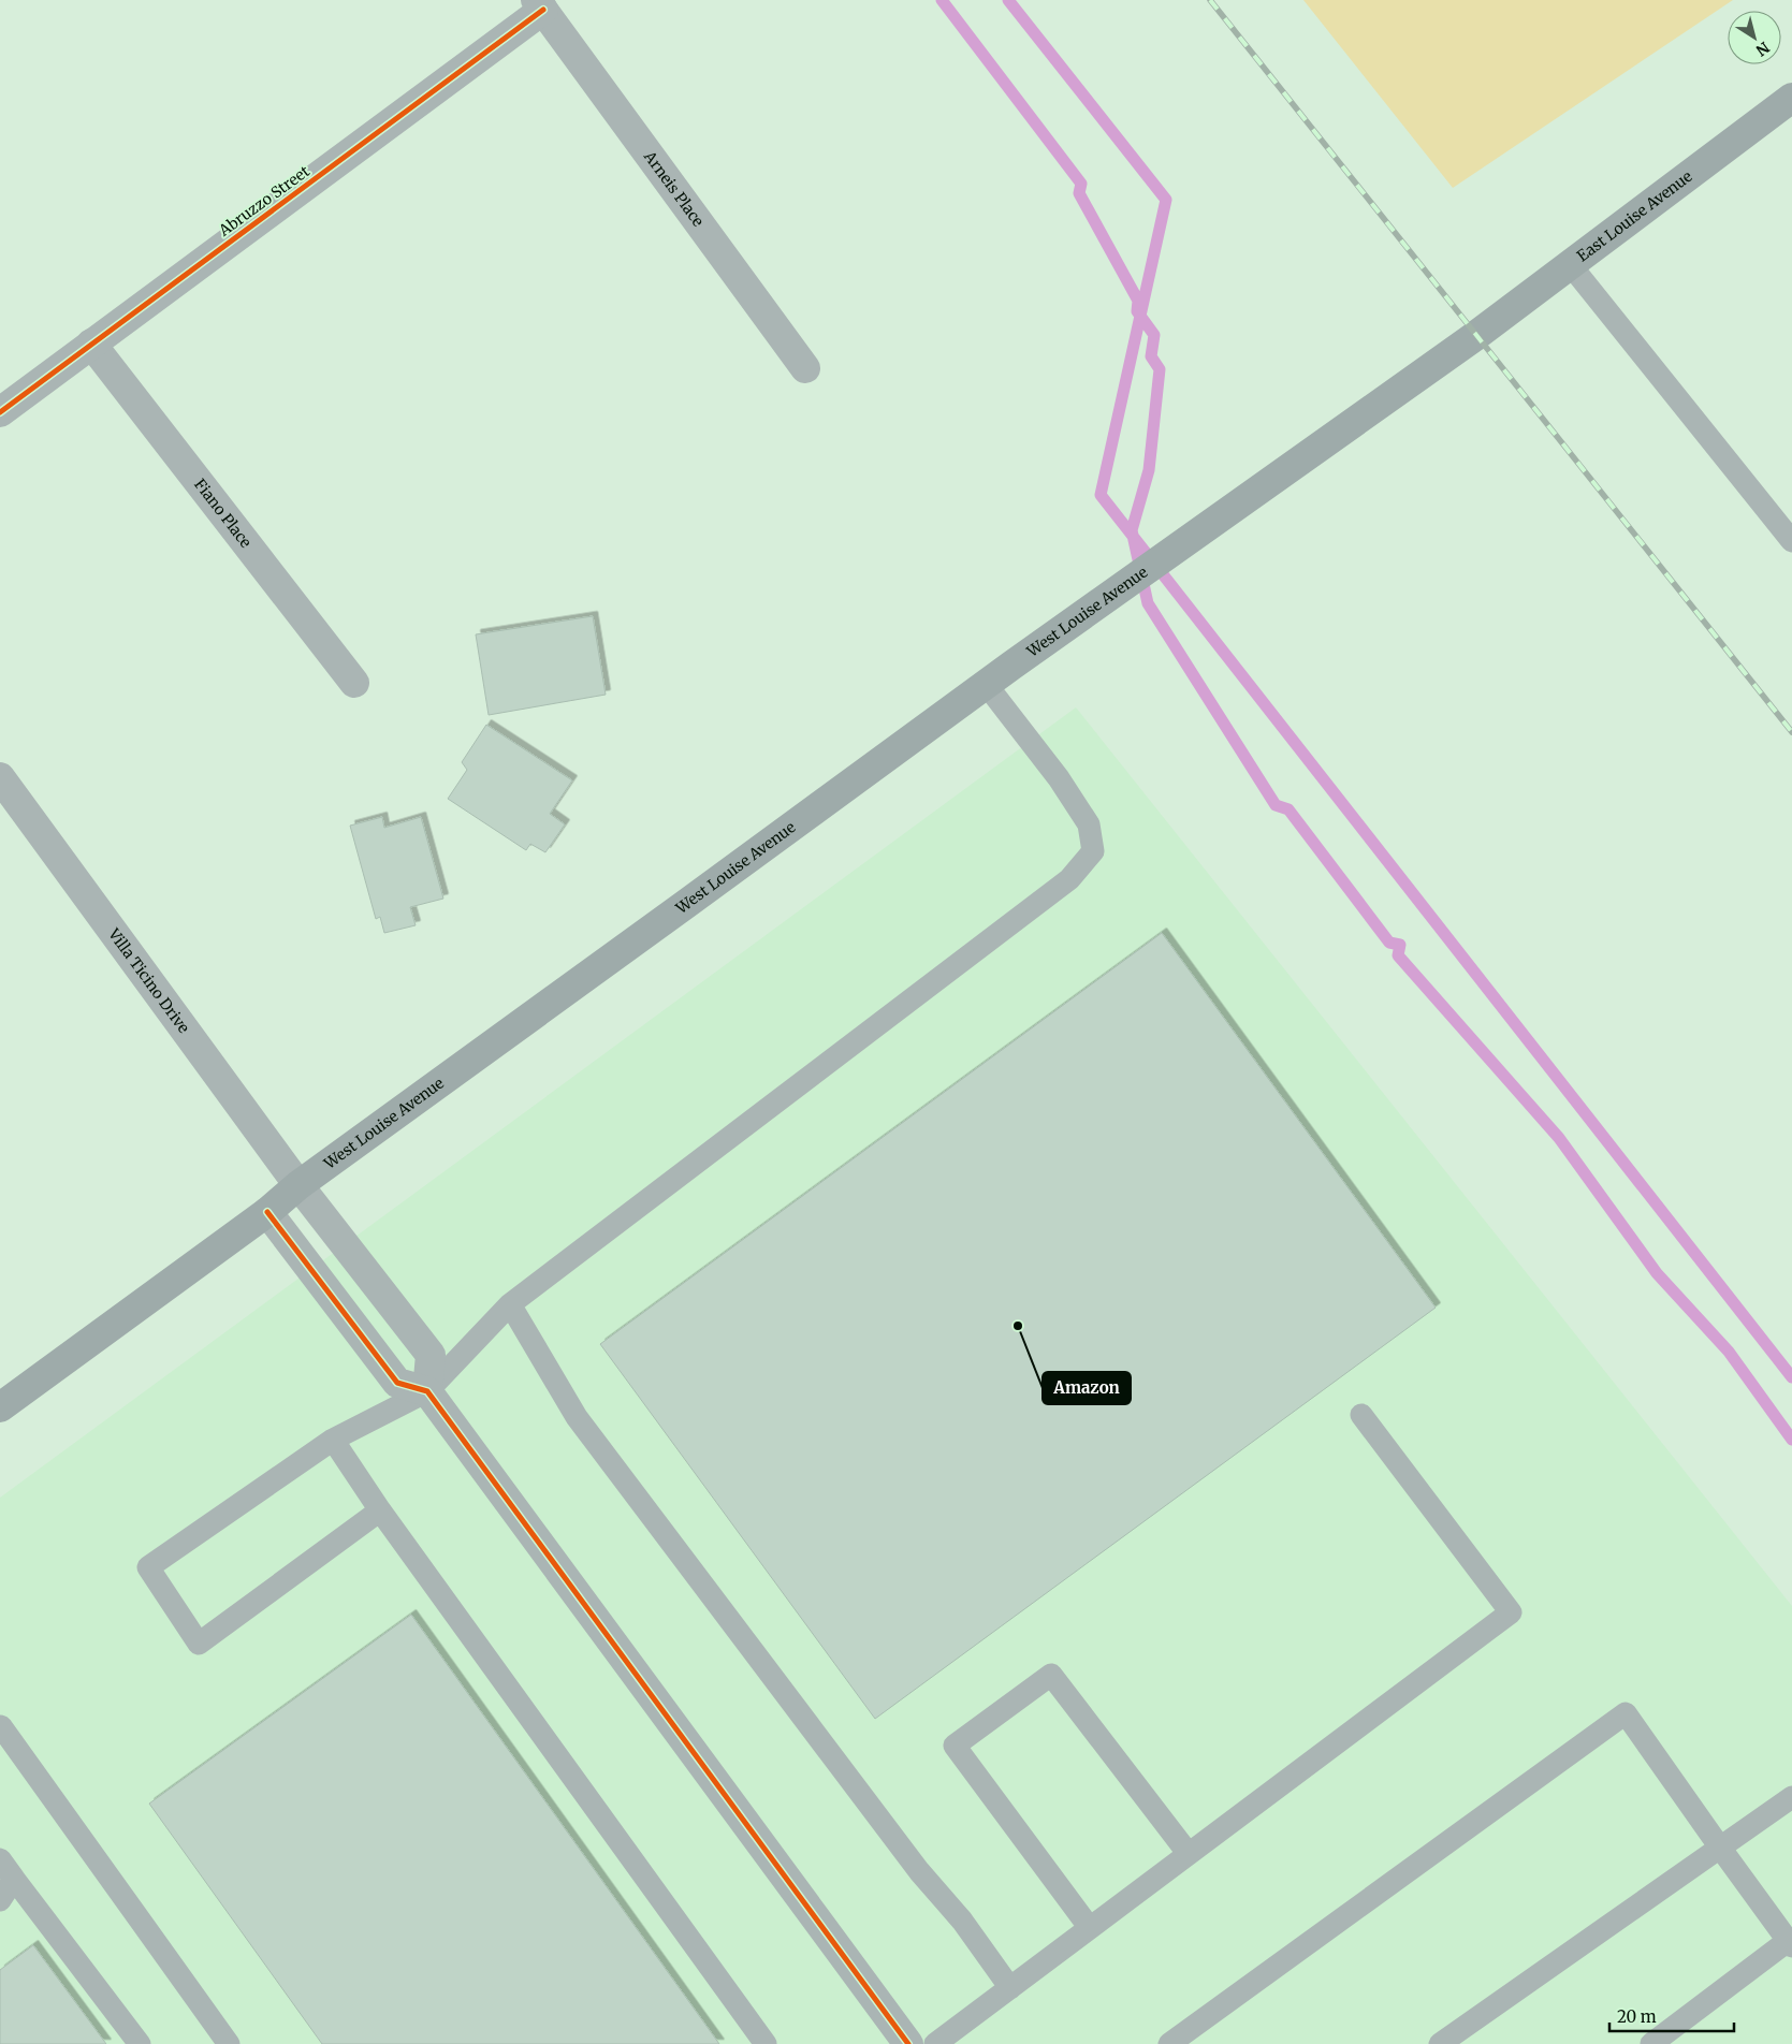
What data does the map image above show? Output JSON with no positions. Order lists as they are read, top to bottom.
{
  "streets": {
    "main road": ["East Louise Avenue", "West Louise Avenue"],
    "street": [
      "Arneis Place",
      "Abruzzo Street",
      "Fiano Place",
      "Villa Ticino Drive"
    ]
  },
  "crossings": [
    ["Arneis Place", "Abruzzo Street"],
    ["Abruzzo Street", "Fiano Place"],
    ["East Louise Avenue", "West Louise Avenue"],
    ["West Louise Avenue", "Villa Ticino Drive"]
  ],
  "places": ["Amazon"],
  "scale_bar": "20 m",
  "north": "bottom right"
}
